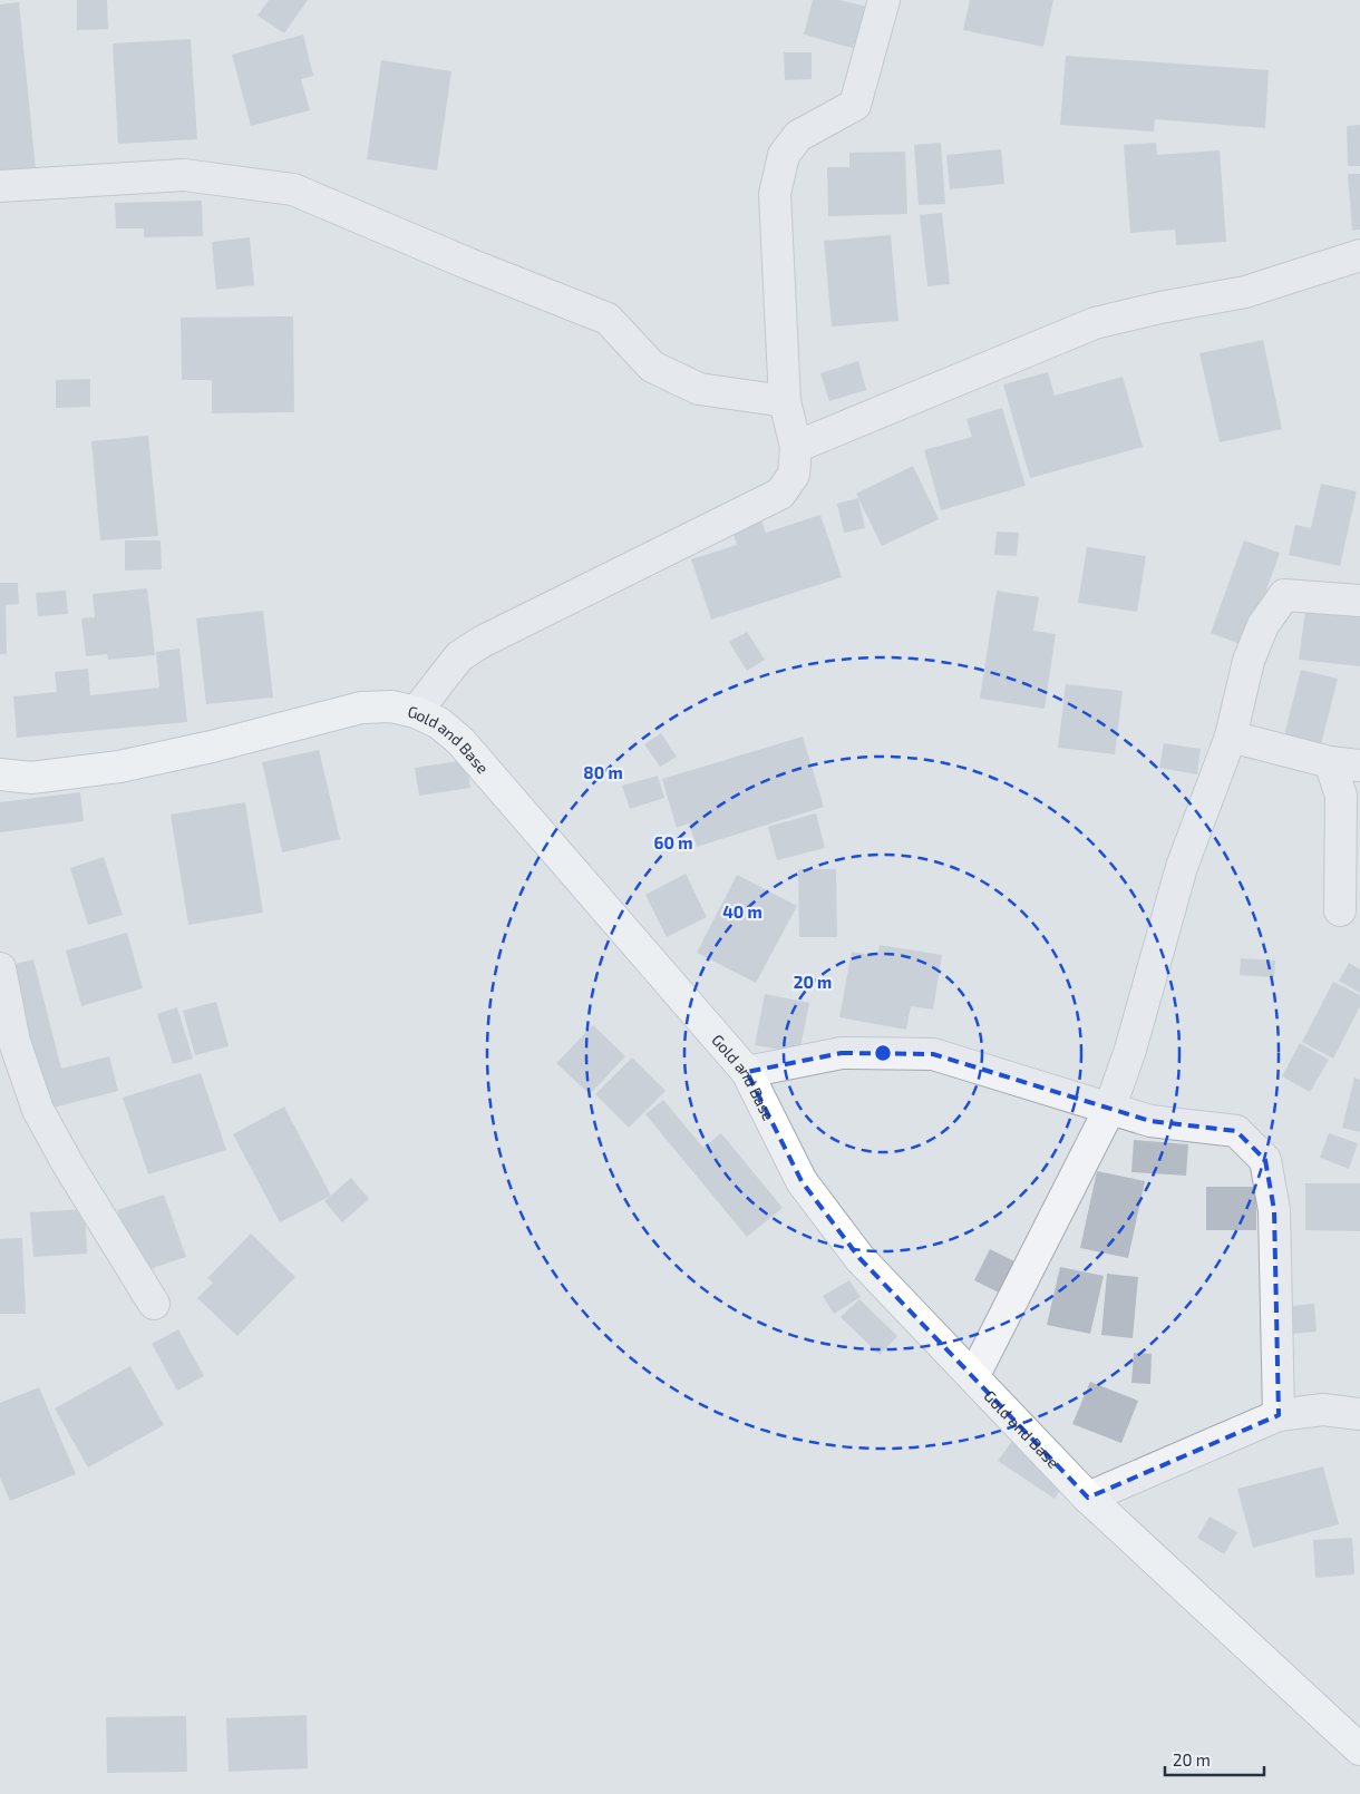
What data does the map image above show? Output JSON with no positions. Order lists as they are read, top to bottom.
{
  "streets": {
    "main road": ["Gold and Base"]
  },
  "scale_bar": "20 m",
  "rings": [
    "80 m",
    "60 m",
    "40 m",
    "20 m"
  ]
}
